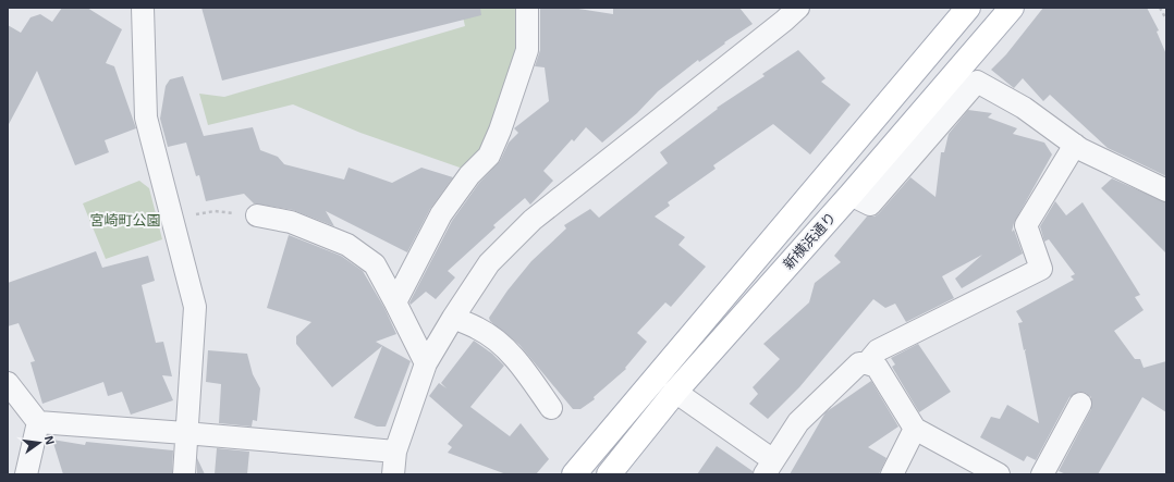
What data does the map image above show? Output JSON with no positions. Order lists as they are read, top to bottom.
{
  "streets": {
    "main road": ["新横浜通り"]
  },
  "parks": ["宮崎町公園"],
  "north": "right"
}
